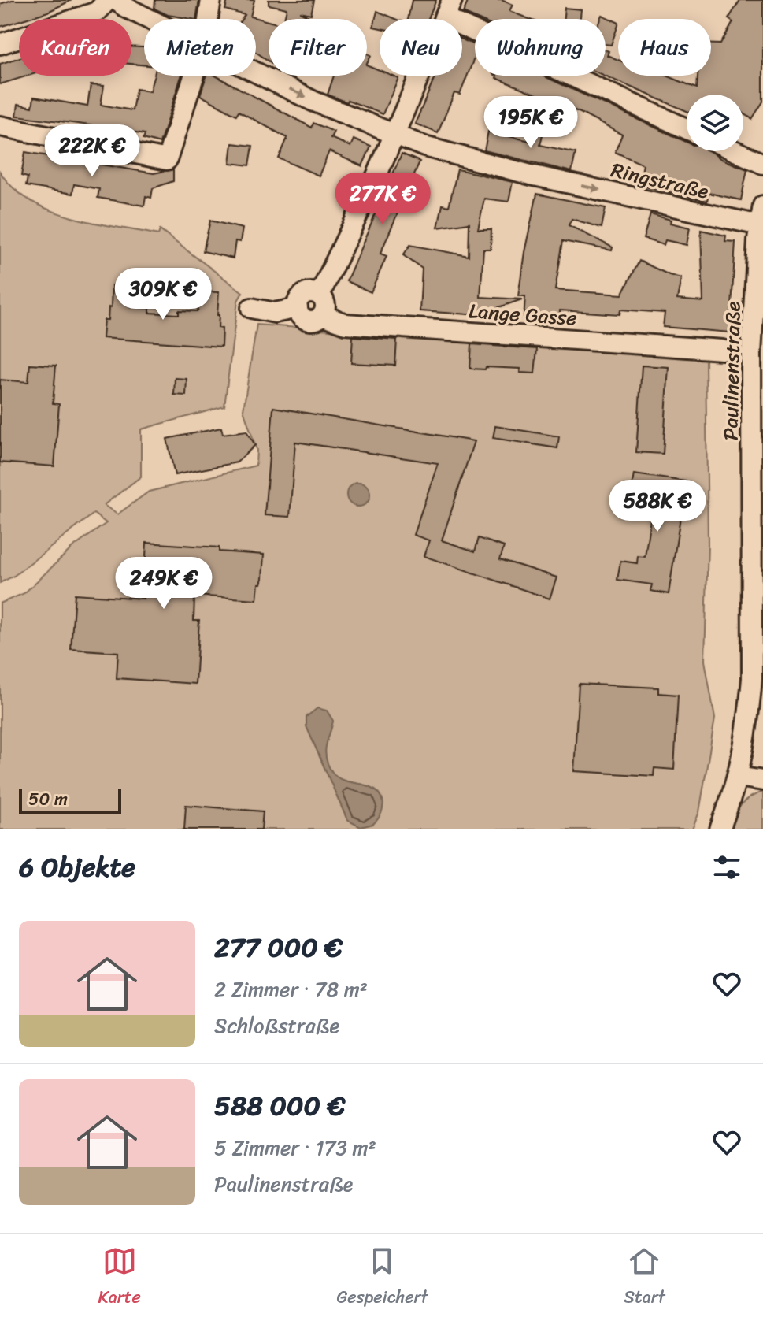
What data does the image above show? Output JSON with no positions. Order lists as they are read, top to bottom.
{
  "streets": {
    "street": ["Ringstraße", "Lange Gasse", "Paulinenstraße"]
  },
  "crossings": [
    ["Ringstraße", "Paulinenstraße"]
  ],
  "scale_bar": "50 m",
  "page": {
    "chip": [
      "Kaufen",
      "Mieten",
      "Filter",
      "Neu",
      "Wohnung",
      "Haus"
    ],
    "price": [
      "195K €",
      "222K €",
      "277K €",
      "309K €",
      "588K €",
      "249K €"
    ],
    "scale": "50 m",
    "heading": "6 Objekte",
    "list": [
      {
        "name": "277 000 €",
        "note": "2 Zimmer · 78 m² · Schloßstraße"
      },
      {
        "name": "588 000 €",
        "note": "5 Zimmer · 173 m² · Paulinenstraße"
      }
    ],
    "tabs": ["Karte", "Gespeichert", "Start"]
  }
}
